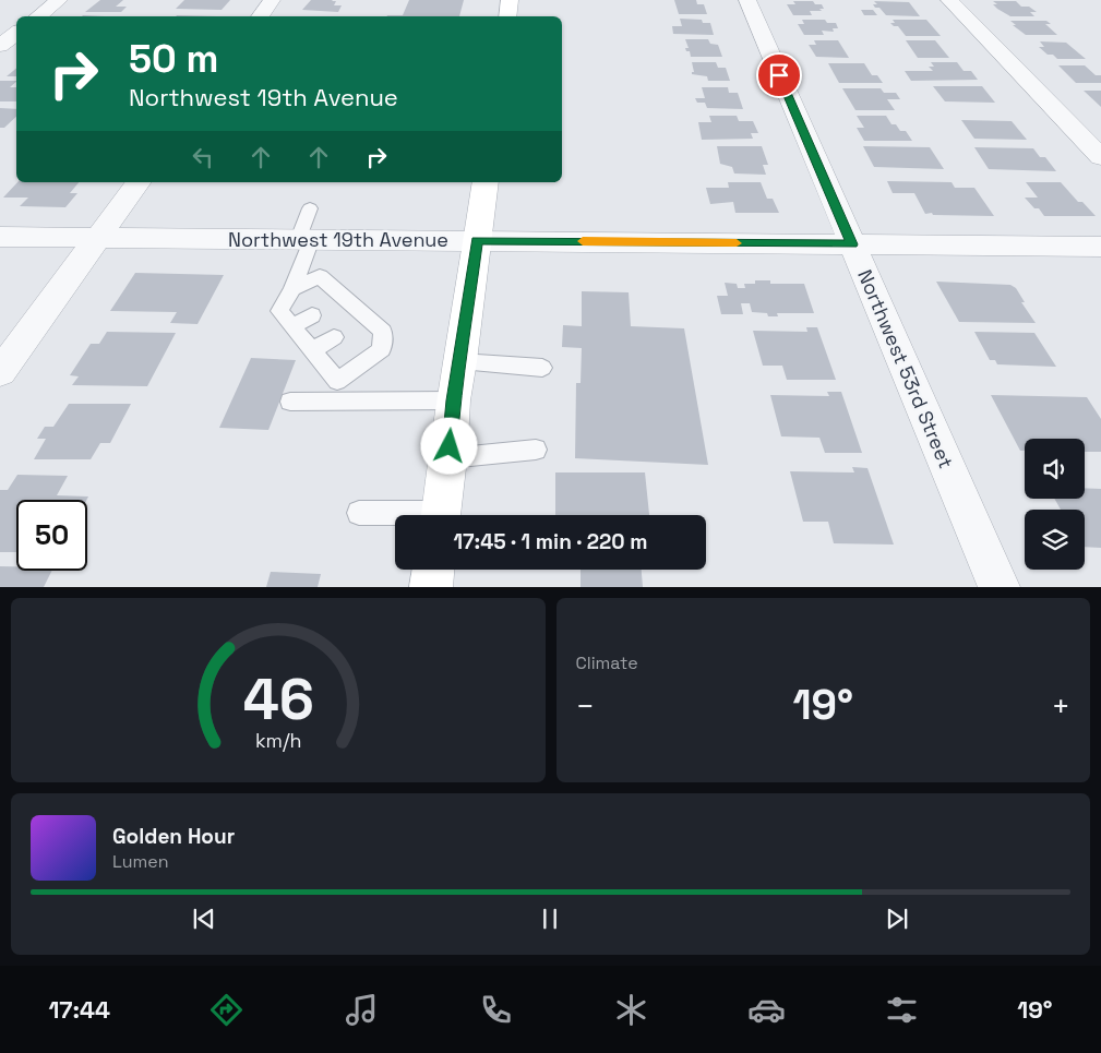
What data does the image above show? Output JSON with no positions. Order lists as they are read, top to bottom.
{
  "streets": {
    "street": ["Northwest 19th Avenue", "Northwest 53rd Street"]
  },
  "crossings": [
    ["Northwest 19th Avenue", "Northwest 53rd Street"]
  ],
  "page": {
    "turn": ["50 m", "Northwest 19th Avenue"],
    "limit": "50",
    "trip": "17:45 · 1 min · 220 m",
    "tile": "Climate",
    "heat": ["−", "19°", "+"],
    "song": ["Golden Hour", "Lumen"],
    "tabs": ["17:44", "19°"],
    "gauge": ["46", "km/h"]
  }
}
